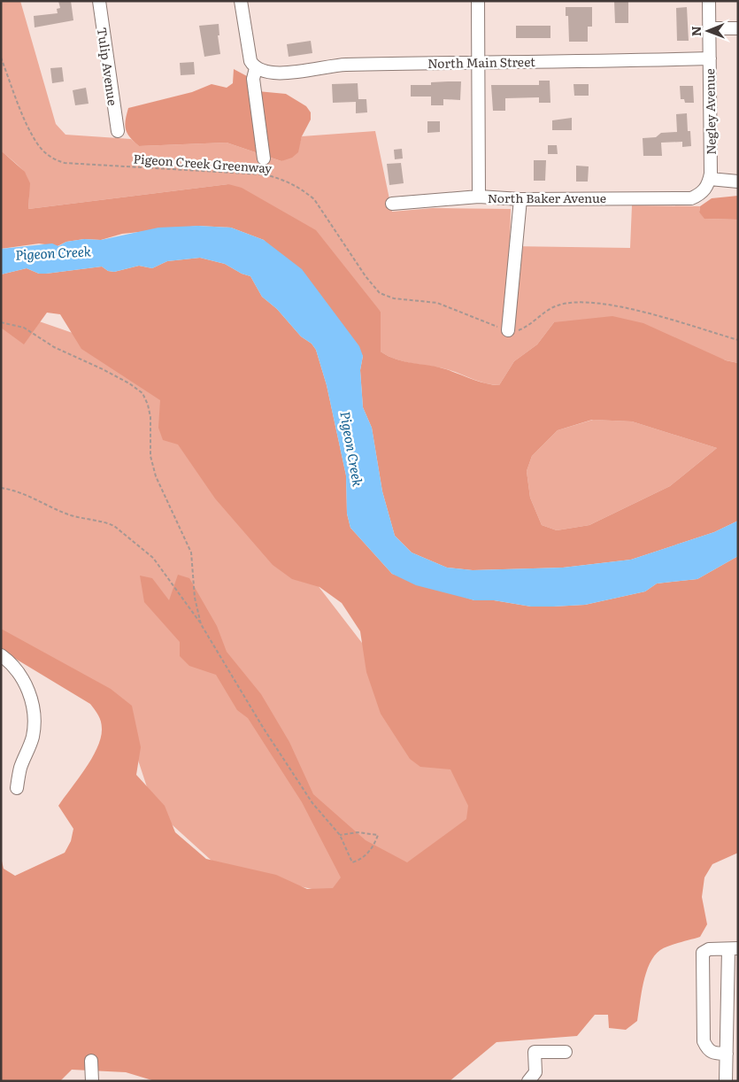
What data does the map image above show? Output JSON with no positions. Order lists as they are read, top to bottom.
{
  "streets": {
    "street": [
      "North Main Street",
      "Tulip Avenue",
      "Negley Avenue",
      "North Baker Avenue"
    ],
    "path": ["Pigeon Creek Greenway"]
  },
  "crossings": [
    ["North Main Street", "Negley Avenue"],
    ["Negley Avenue", "North Baker Avenue"]
  ],
  "water": ["Pigeon Creek"],
  "north": "left"
}
